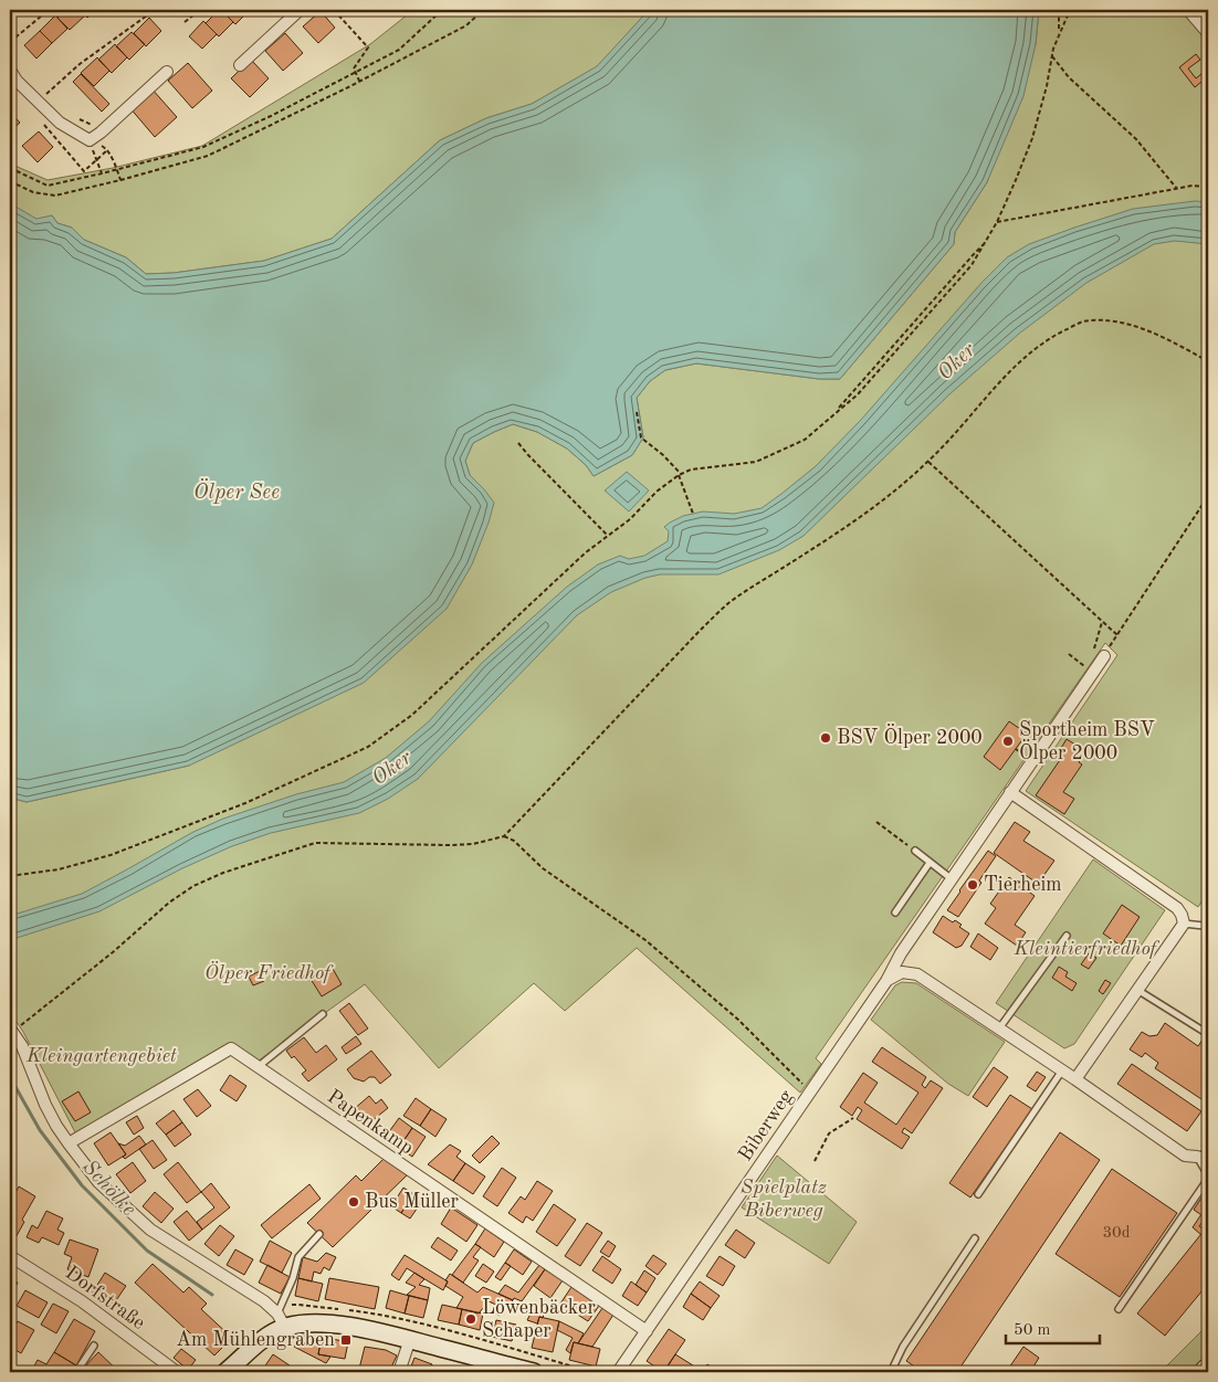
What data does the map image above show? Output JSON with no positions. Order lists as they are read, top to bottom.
{
  "streets": {
    "street": ["Papenkamp", "Biberweg", "Dorfstraße"]
  },
  "crossings": [
    ["Papenkamp", "Biberweg"]
  ],
  "water": ["Oker", "Ölper See", "Schölke"],
  "parks": [
    "Kleintierfriedhof",
    "Ölper Friedhof",
    "Kleingartengebiet",
    "Spielplatz Biberweg"
  ],
  "places": {
    "other": [
      "BSV Ölper 2000",
      "Sportheim BSV Ölper 2000",
      "Tierheim",
      "Bus Müller",
      "Löwenbäcker Schaper"
    ],
    "transit": ["Am Mühlengraben"]
  },
  "house_numbers": ["30d"],
  "scale_bar": "50 m"
}
